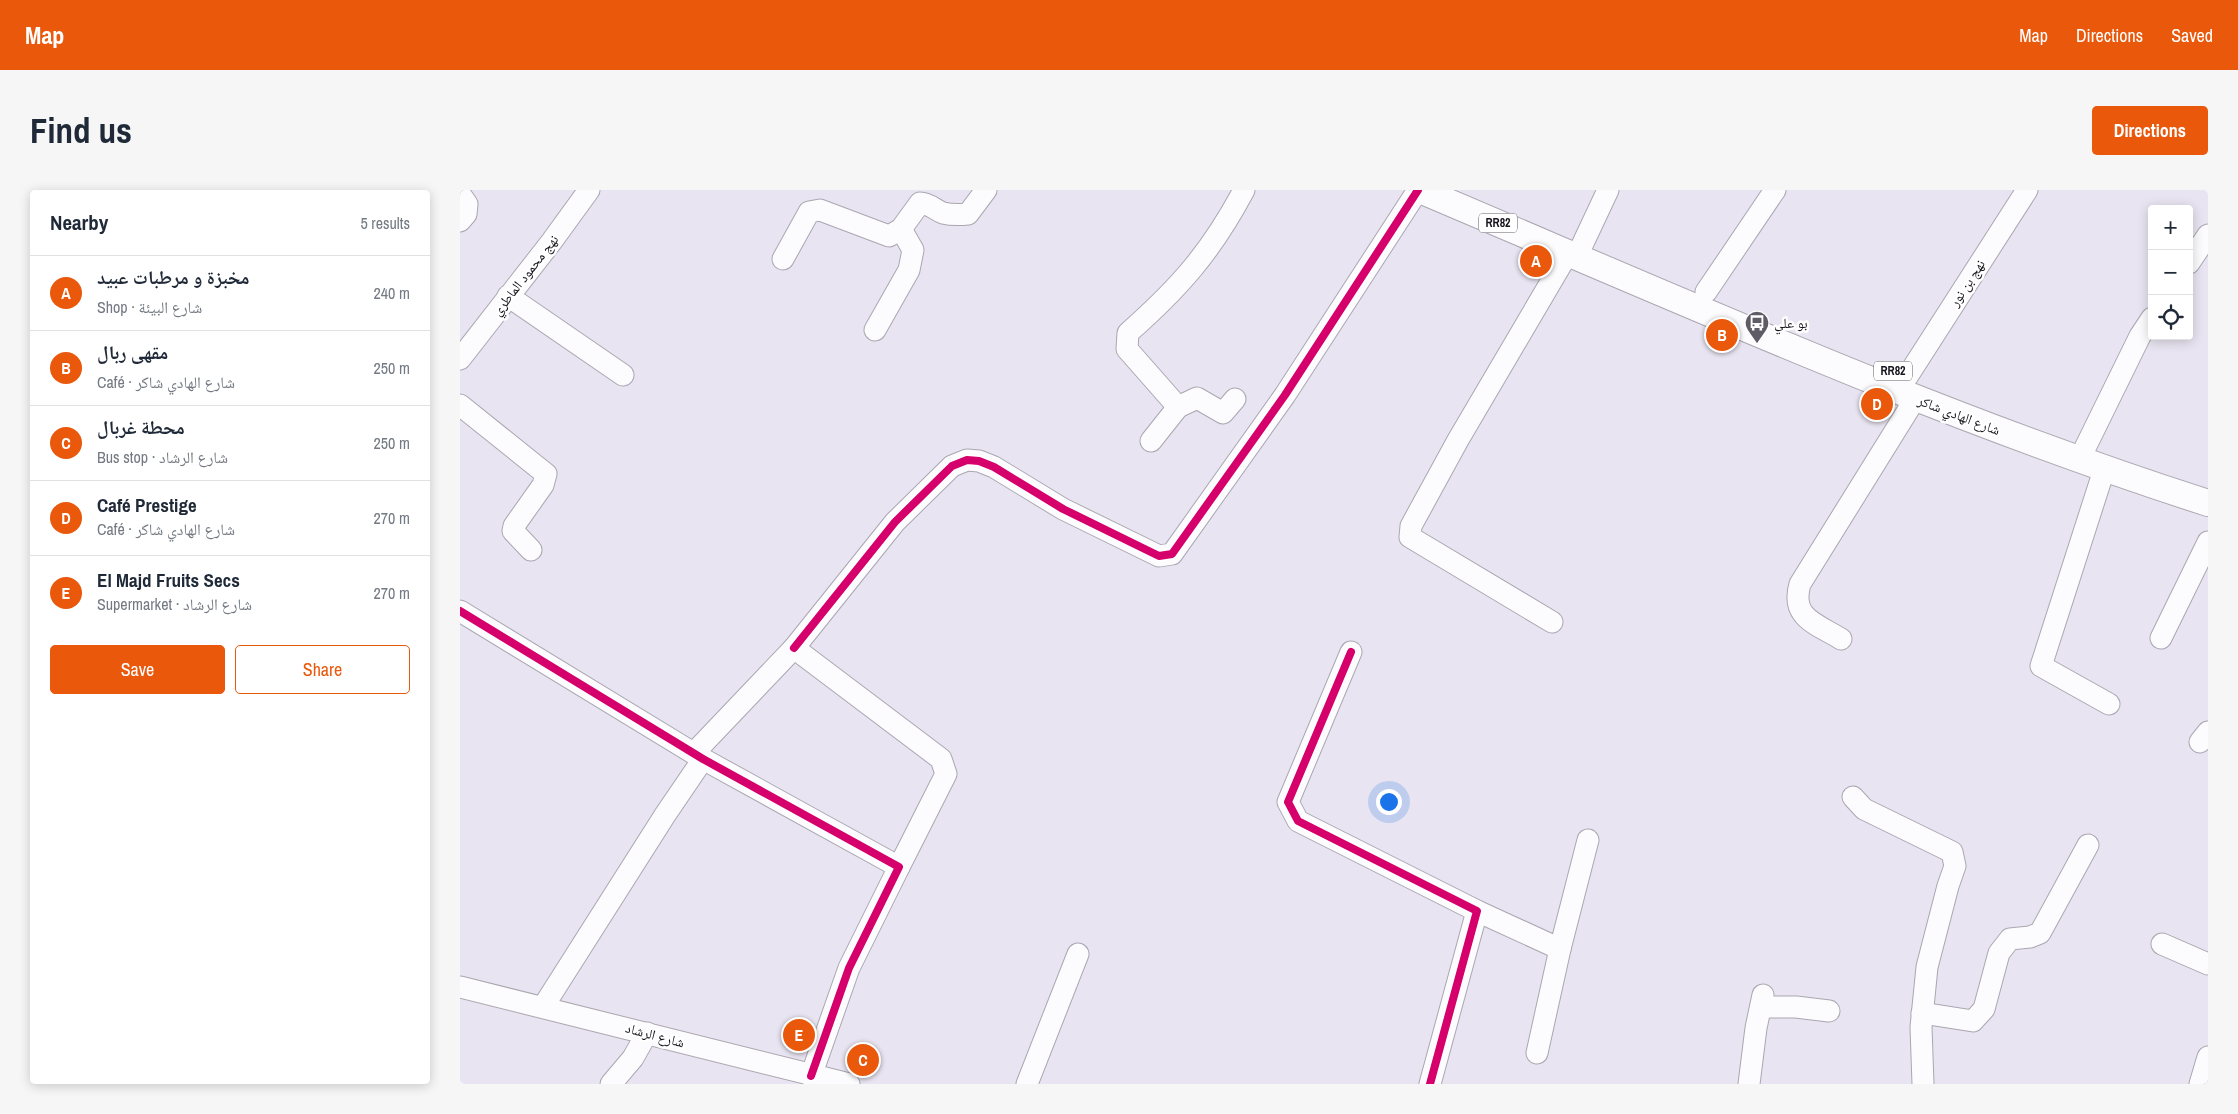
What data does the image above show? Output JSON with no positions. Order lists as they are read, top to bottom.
{
  "streets": {
    "main road": ["RR82", "شارع الهادي شاكر"],
    "street": ["نهج محمود الماطري", "نهج بن نور", "شارع الرشاد"]
  },
  "crossings": [
    ["RR82", "شارع الهادي شاكر"],
    ["نهج بن نور", "شارع الهادي شاكر"]
  ],
  "places": {
    "bus stop": ["بو علي"]
  },
  "page": {
    "header": "Map",
    "nav": ["Map", "Directions", "Saved"],
    "buttons": [
      "Directions",
      ["Save", "Share"]
    ],
    "title": "Find us",
    "heading": ["Nearby", "5 results"],
    "map_buttons": ["+", "−"],
    "pins": [
      "A",
      "B",
      "D",
      "E",
      "C"
    ],
    "list": [
      {
        "mark": "A",
        "name": "مخبزة و مرطبات عبيد",
        "note": "Shop · شارع البيئة",
        "value": "240 m"
      },
      {
        "mark": "B",
        "name": "مقهى ربال",
        "note": "Café · شارع الهادي شاكر",
        "value": "250 m"
      },
      {
        "mark": "C",
        "name": "محطة غربال",
        "note": "Bus stop · شارع الرشاد",
        "value": "250 m"
      },
      {
        "mark": "D",
        "name": "Café Prestige",
        "note": "Café · شارع الهادي شاكر",
        "value": "270 m"
      },
      {
        "mark": "E",
        "name": "El Majd Fruits Secs",
        "note": "Supermarket · شارع الرشاد",
        "value": "270 m"
      }
    ]
  }
}
